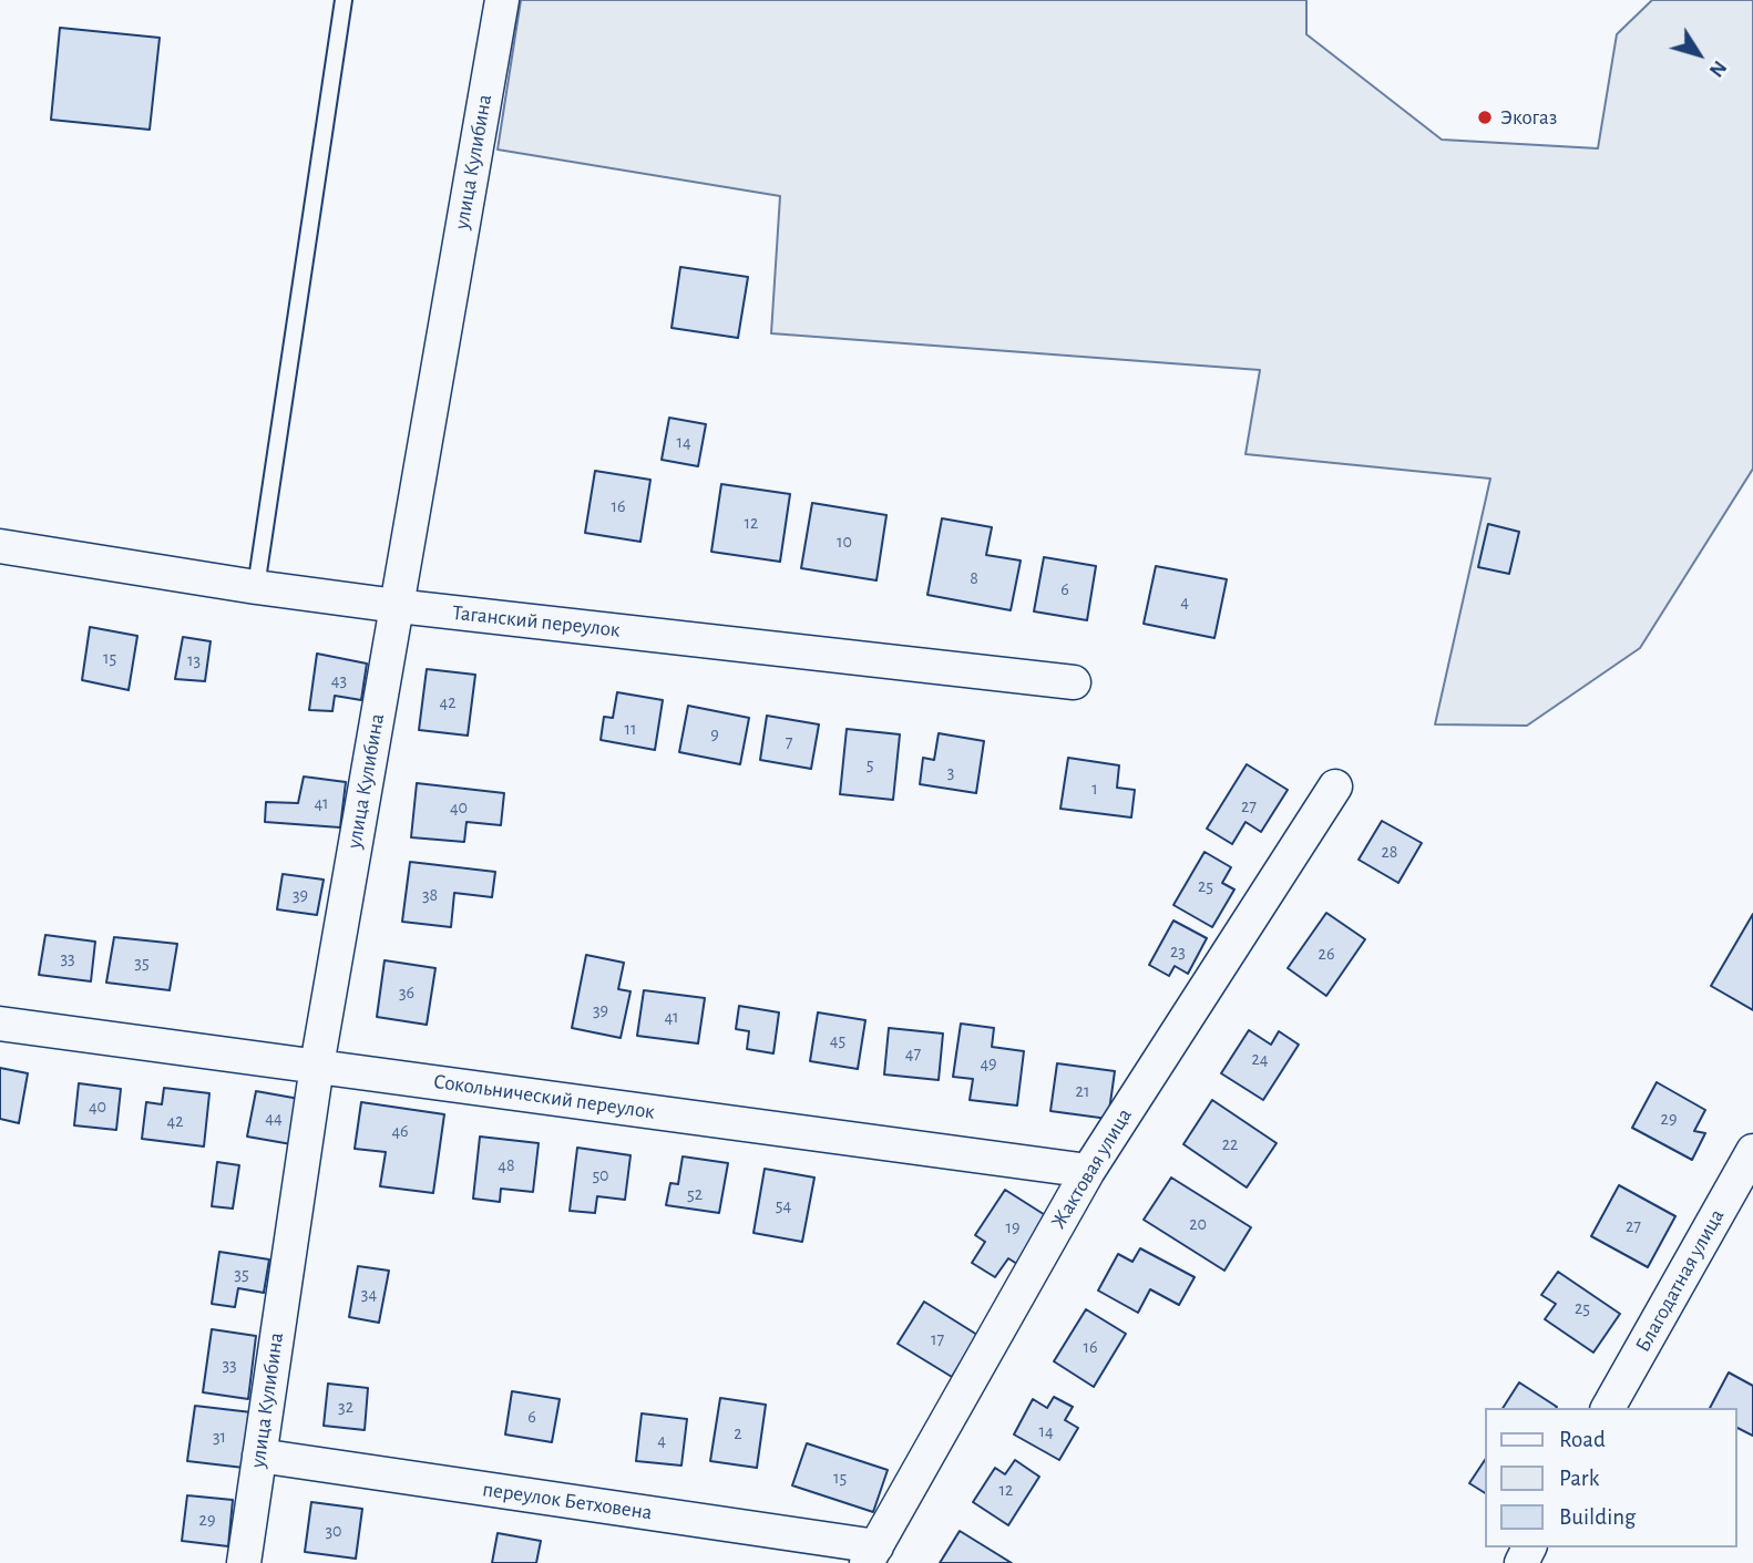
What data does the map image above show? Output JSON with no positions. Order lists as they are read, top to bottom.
{
  "streets": {
    "street": [
      "улица Кулибина",
      "Таганский переулок",
      "Сокольнический переулок",
      "Жактовая улица",
      "Благодатная улица",
      "переулок Бетховена"
    ]
  },
  "crossings": [
    ["улица Кулибина", "Таганский переулок"],
    ["улица Кулибина", "Сокольнический переулок"],
    ["улица Кулибина", "переулок Бетховена"],
    ["Сокольнический переулок", "Жактовая улица"],
    ["Жактовая улица", "переулок Бетховена"]
  ],
  "places": ["Экогаз"],
  "house_numbers": [
    "14",
    "16",
    "12",
    "10",
    "8",
    "6",
    "4",
    "15",
    "13",
    "43",
    "42",
    "11",
    "9",
    "7",
    "5",
    "3",
    "1",
    "41",
    "27",
    "40",
    "28",
    "25",
    "39",
    "38",
    "23",
    "26",
    "33",
    "35",
    "36",
    "39",
    "41",
    "45",
    "47",
    "24",
    "49",
    "21",
    "40",
    "44",
    "29",
    "42",
    "46",
    "22",
    "48",
    "50",
    "52",
    "54",
    "20",
    "27",
    "19",
    "35",
    "34",
    "25",
    "17",
    "16",
    "33",
    "32",
    "6",
    "14",
    "2",
    "31",
    "4",
    "15",
    "12",
    "29",
    "30"
  ],
  "legend": ["Road", "Park", "Building"],
  "north": "bottom right"
}
